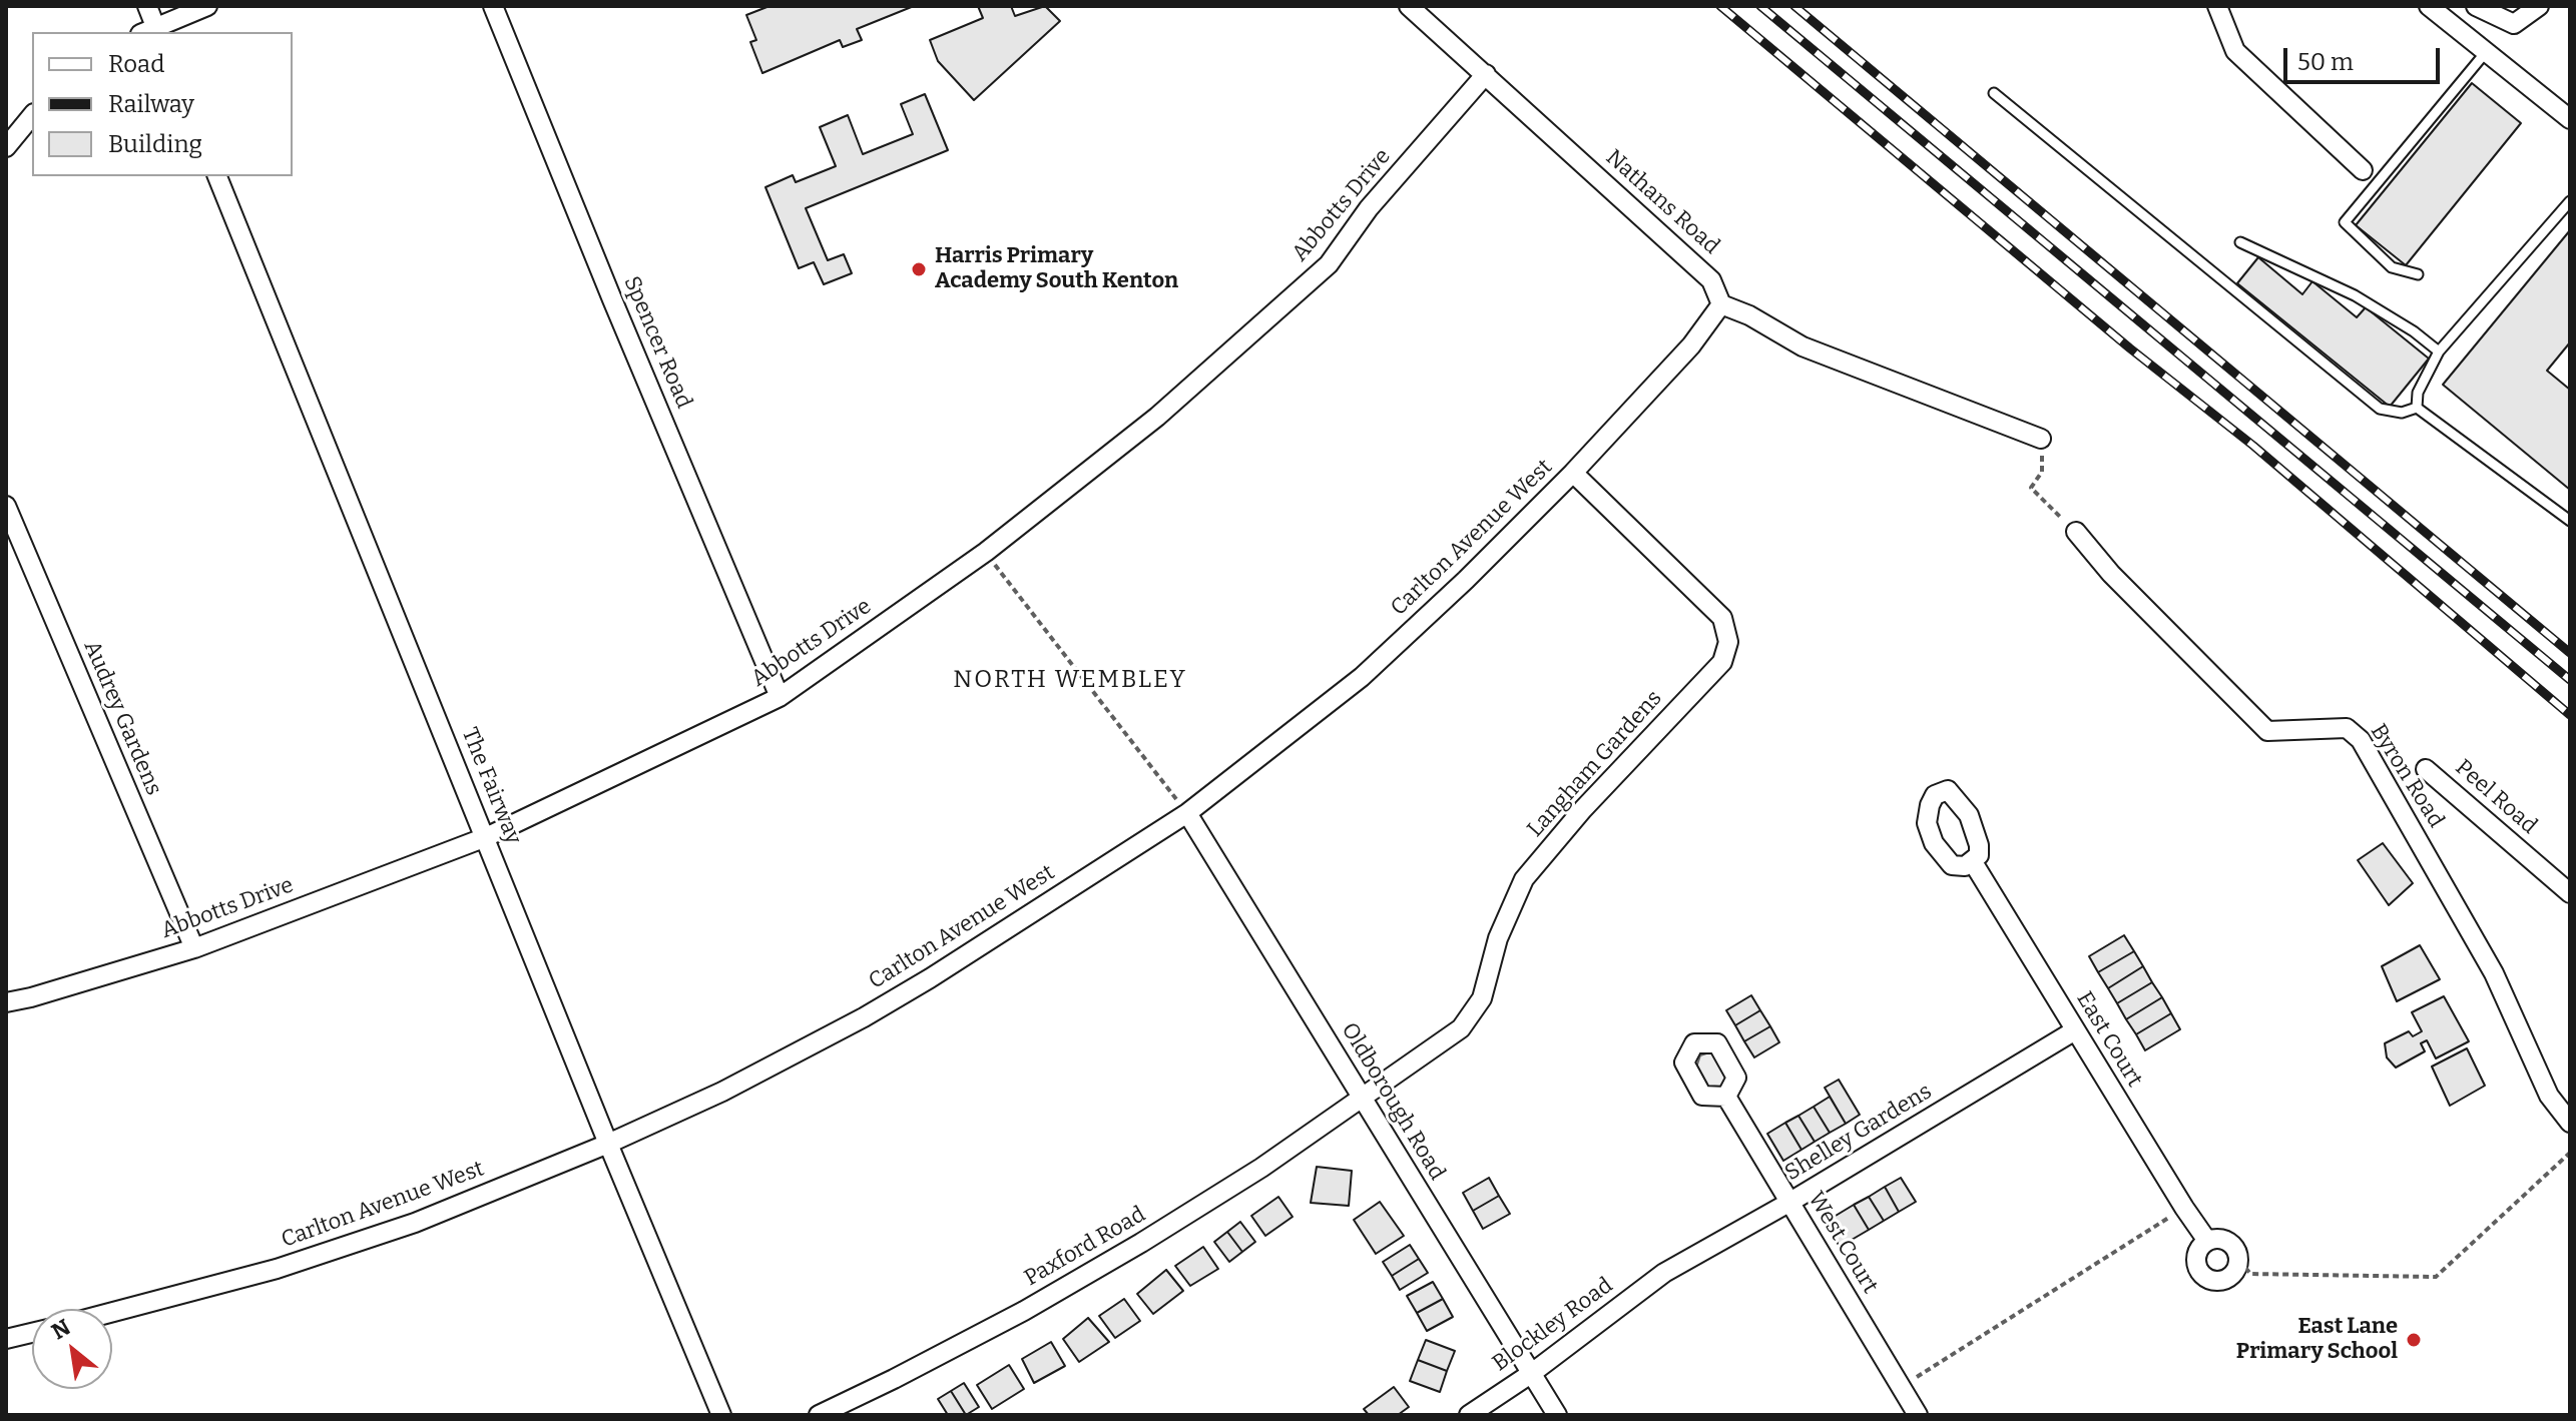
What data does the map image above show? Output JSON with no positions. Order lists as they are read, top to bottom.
{
  "streets": {
    "street": [
      "Nathans Road",
      "Abbotts Drive",
      "Spencer Road",
      "Carlton Avenue West",
      "Audrey Gardens",
      "Langham Gardens",
      "Byron Road",
      "The Fairway",
      "Peel Road",
      "East Court",
      "Oldborough Road",
      "Shelley Gardens",
      "West Court",
      "Paxford Road",
      "Blockley Road"
    ]
  },
  "crossings": [
    ["Nathans Road", "Abbotts Drive"],
    ["Nathans Road", "Carlton Avenue West"],
    ["Abbotts Drive", "Spencer Road"],
    ["Abbotts Drive", "Audrey Gardens"],
    ["Abbotts Drive", "The Fairway"],
    ["Carlton Avenue West", "Langham Gardens"],
    ["Carlton Avenue West", "The Fairway"],
    ["Carlton Avenue West", "Oldborough Road"],
    ["Langham Gardens", "Oldborough Road"],
    ["Langham Gardens", "Paxford Road"],
    ["East Court", "Shelley Gardens"],
    ["Oldborough Road", "Paxford Road"],
    ["Oldborough Road", "Blockley Road"],
    ["Shelley Gardens", "West Court"],
    ["Shelley Gardens", "Blockley Road"]
  ],
  "districts": ["NORTH WEMBLEY"],
  "places": ["Harris Primary Academy South Kenton", "East Lane Primary School"],
  "legend": ["Road", "Railway", "Building"],
  "scale_bar": "50 m",
  "north": "top left"
}
